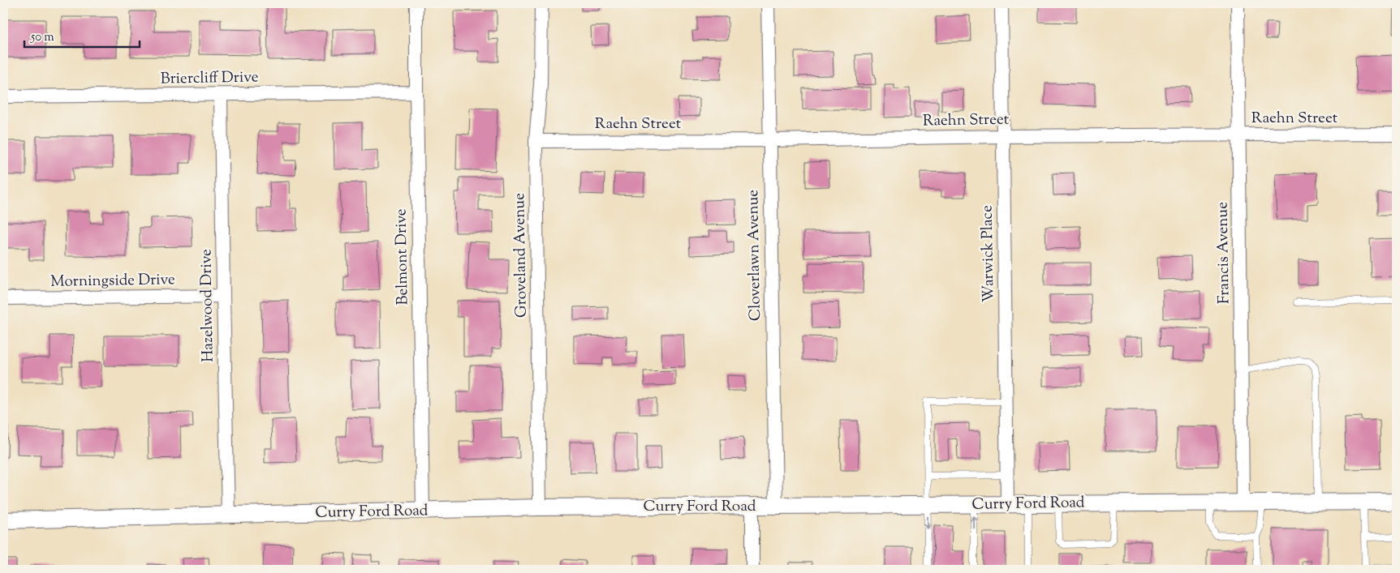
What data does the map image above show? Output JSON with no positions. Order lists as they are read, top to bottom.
{
  "streets": {
    "street": [
      "Briercliff Drive",
      "Raehn Street",
      "Francis Avenue",
      "Warwick Place",
      "Groveland Avenue",
      "Cloverlawn Avenue",
      "Belmont Drive",
      "Morningside Drive",
      "Hazelwood Drive",
      "Curry Ford Road"
    ]
  },
  "crossings": [
    ["Briercliff Drive", "Belmont Drive"],
    ["Briercliff Drive", "Hazelwood Drive"],
    ["Raehn Street", "Francis Avenue"],
    ["Raehn Street", "Warwick Place"],
    ["Raehn Street", "Groveland Avenue"],
    ["Raehn Street", "Cloverlawn Avenue"],
    ["Francis Avenue", "Curry Ford Road"],
    ["Warwick Place", "Curry Ford Road"],
    ["Groveland Avenue", "Curry Ford Road"],
    ["Cloverlawn Avenue", "Curry Ford Road"],
    ["Belmont Drive", "Curry Ford Road"],
    ["Morningside Drive", "Hazelwood Drive"],
    ["Hazelwood Drive", "Curry Ford Road"]
  ],
  "scale_bar": "50 m"
}
